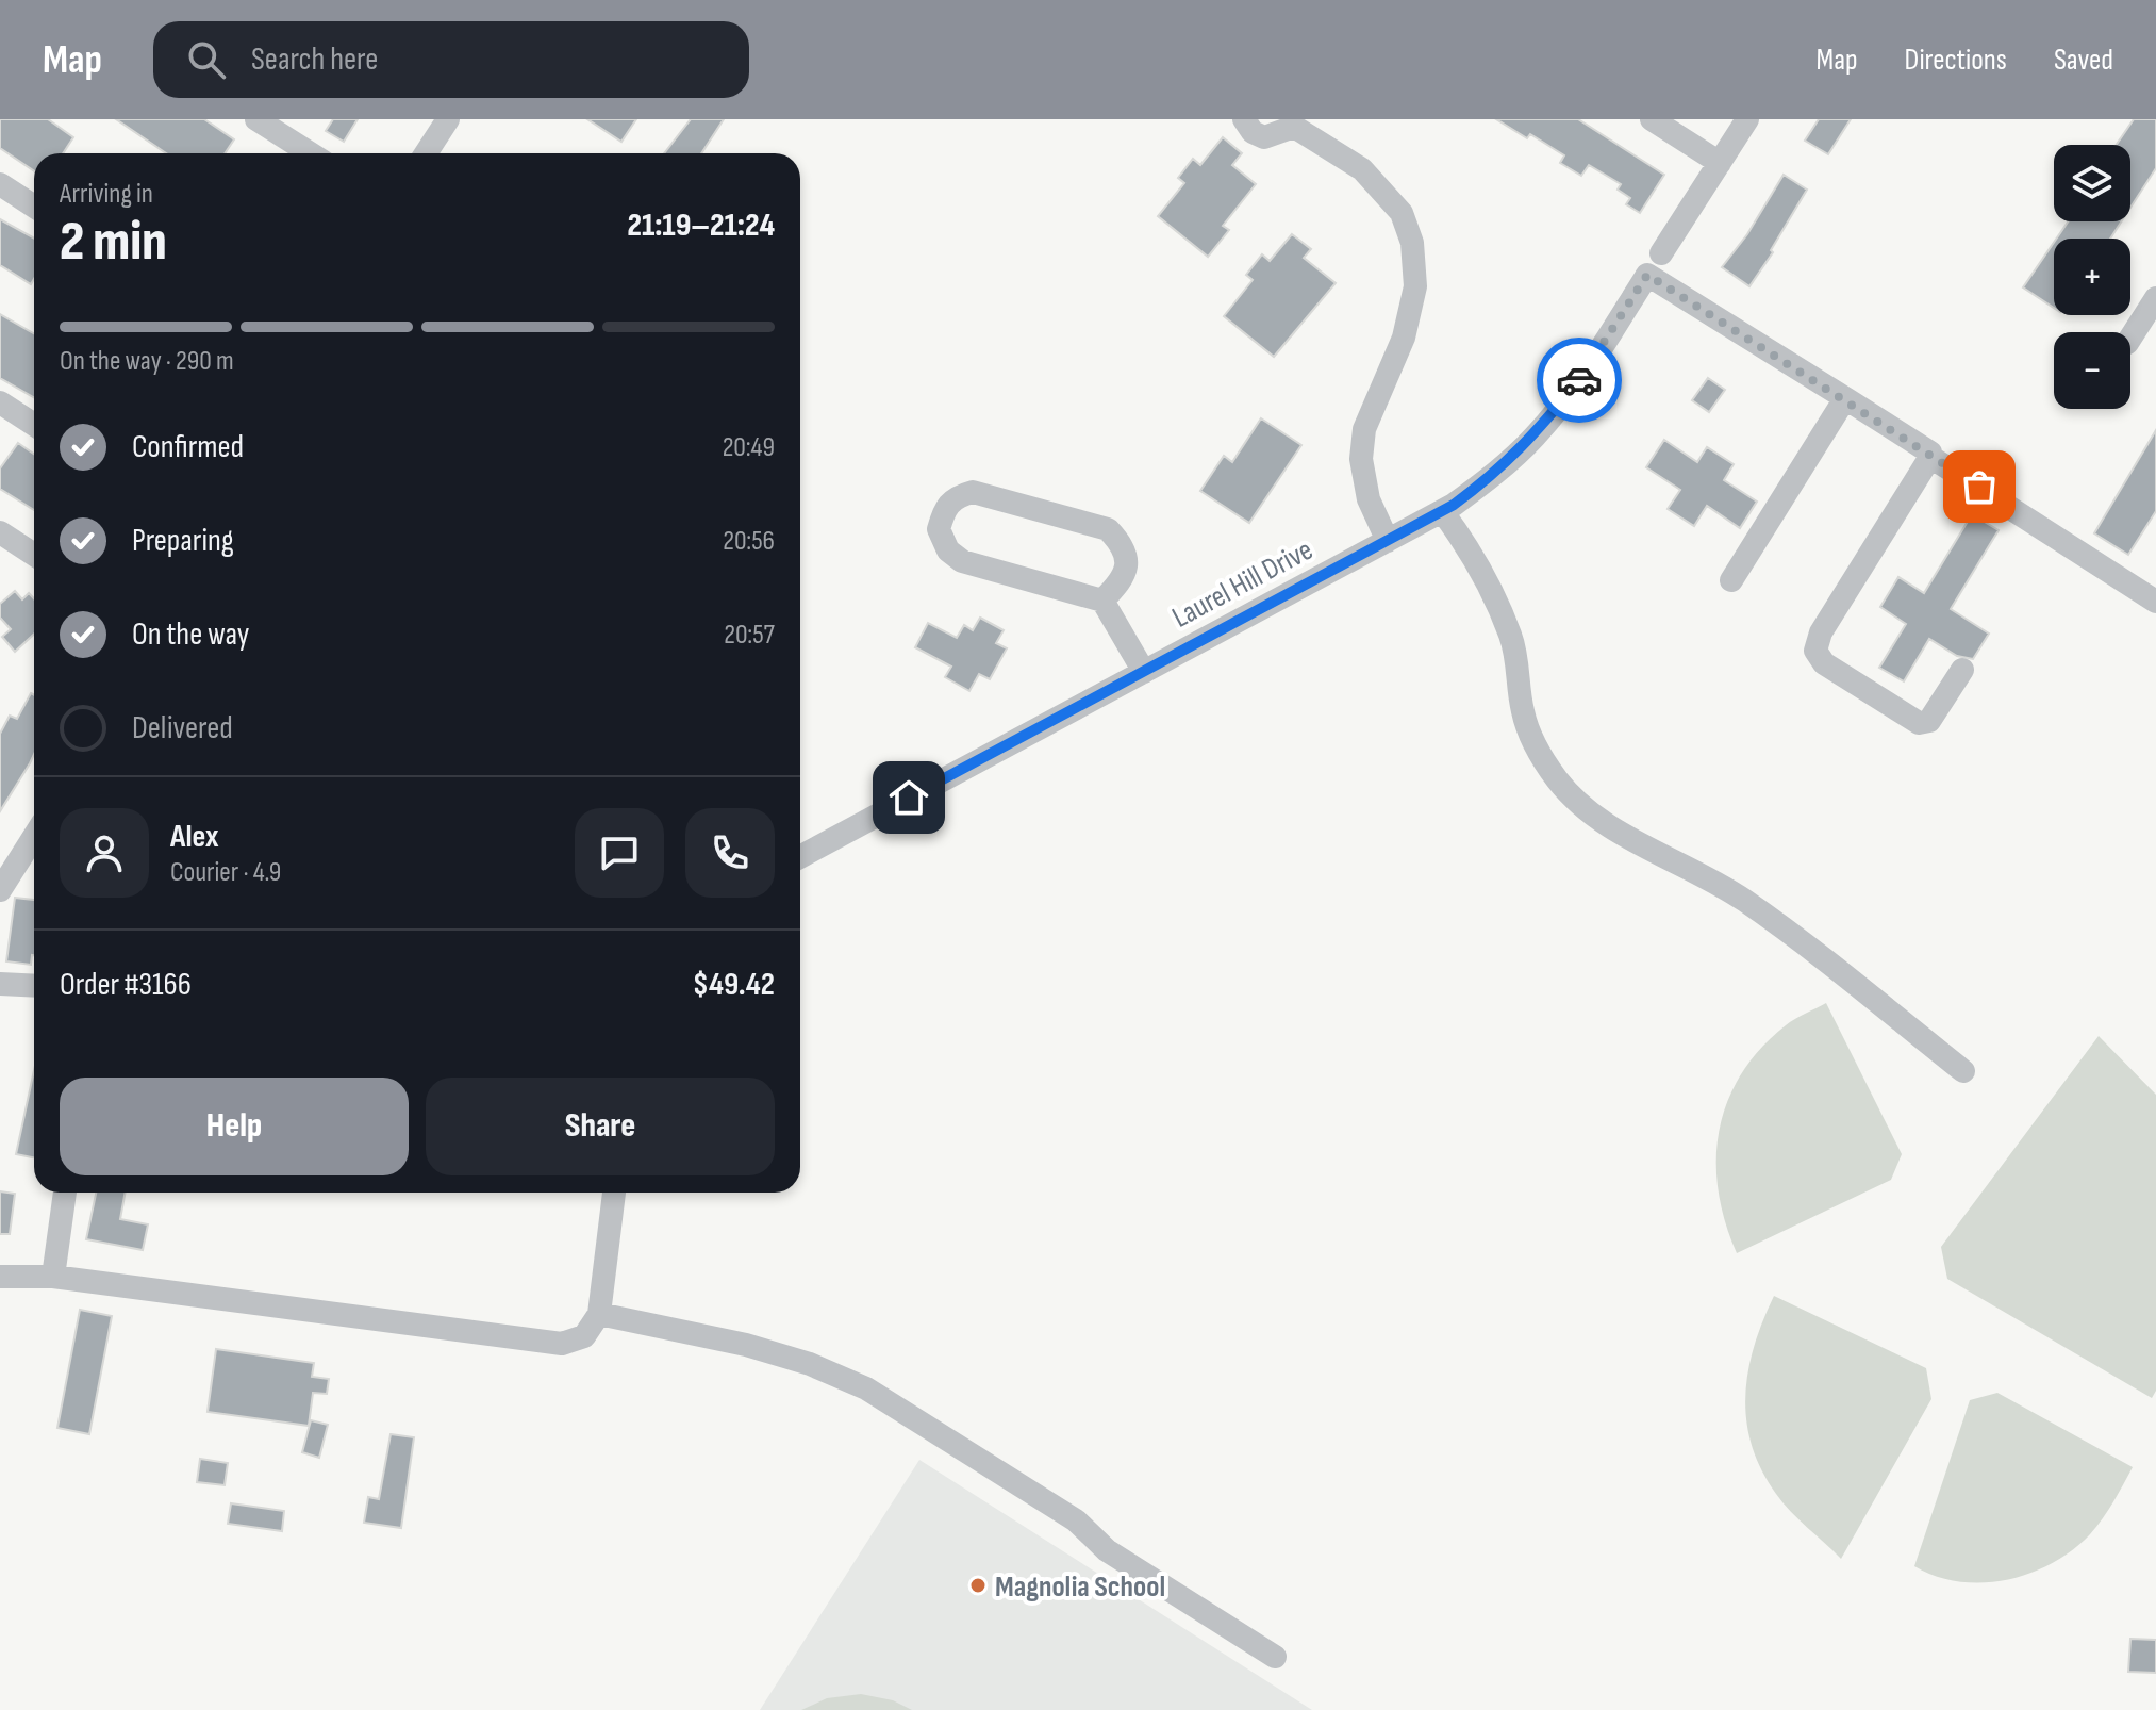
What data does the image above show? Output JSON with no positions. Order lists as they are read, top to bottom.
{
  "streets": {
    "street": ["Laurel Hill Drive"]
  },
  "places": ["Magnolia School"],
  "page": {
    "header": "Map",
    "search": "Search here",
    "nav": ["Map", "Directions", "Saved"],
    "map_buttons": ["+", "−"],
    "heading": ["2 min", "Arriving in", "21:19–21:24"],
    "panel": [
      "Alex",
      "Courier · 4.9",
      "Order #3166",
      "$49.42"
    ],
    "bar": "On the way · 290 m",
    "list": [
      ["Confirmed", "20:49"],
      ["Preparing", "20:56"],
      ["On the way", "20:57"],
      "Delivered"
    ],
    "buttons": ["Help", "Share"]
  }
}
